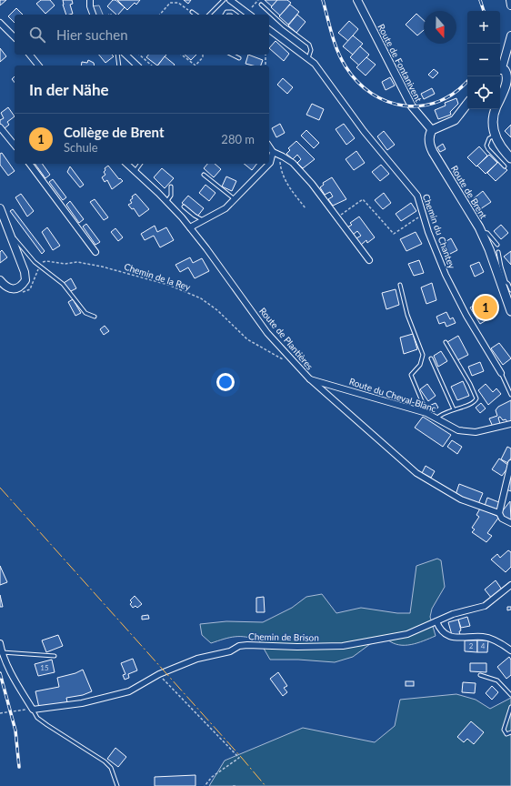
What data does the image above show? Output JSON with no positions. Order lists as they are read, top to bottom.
{
  "streets": {
    "main road": ["Route de Brent"],
    "street": [
      "Route de Fontanivent",
      "Chemin du Chantey",
      "Route de Plantières",
      "Route du Cheval-Blanc",
      "Chemin de Brison"
    ],
    "path": ["Chemin de la Rey"]
  },
  "crossings": [
    ["Route de Fontanivent", "Route de Brent"],
    ["Chemin de la Rey", "Route de Plantières"],
    ["Route de Plantières", "Route du Cheval-Blanc"]
  ],
  "house_numbers": ["2", "4", "15"],
  "north": "bottom",
  "page": {
    "map_buttons": ["+", "−"],
    "search": "Hier suchen",
    "heading": "In der Nähe",
    "list": [
      {
        "mark": "1",
        "name": "Collège de Brent",
        "note": "Schule",
        "value": "280 m"
      }
    ],
    "pins": "1"
  }
}
